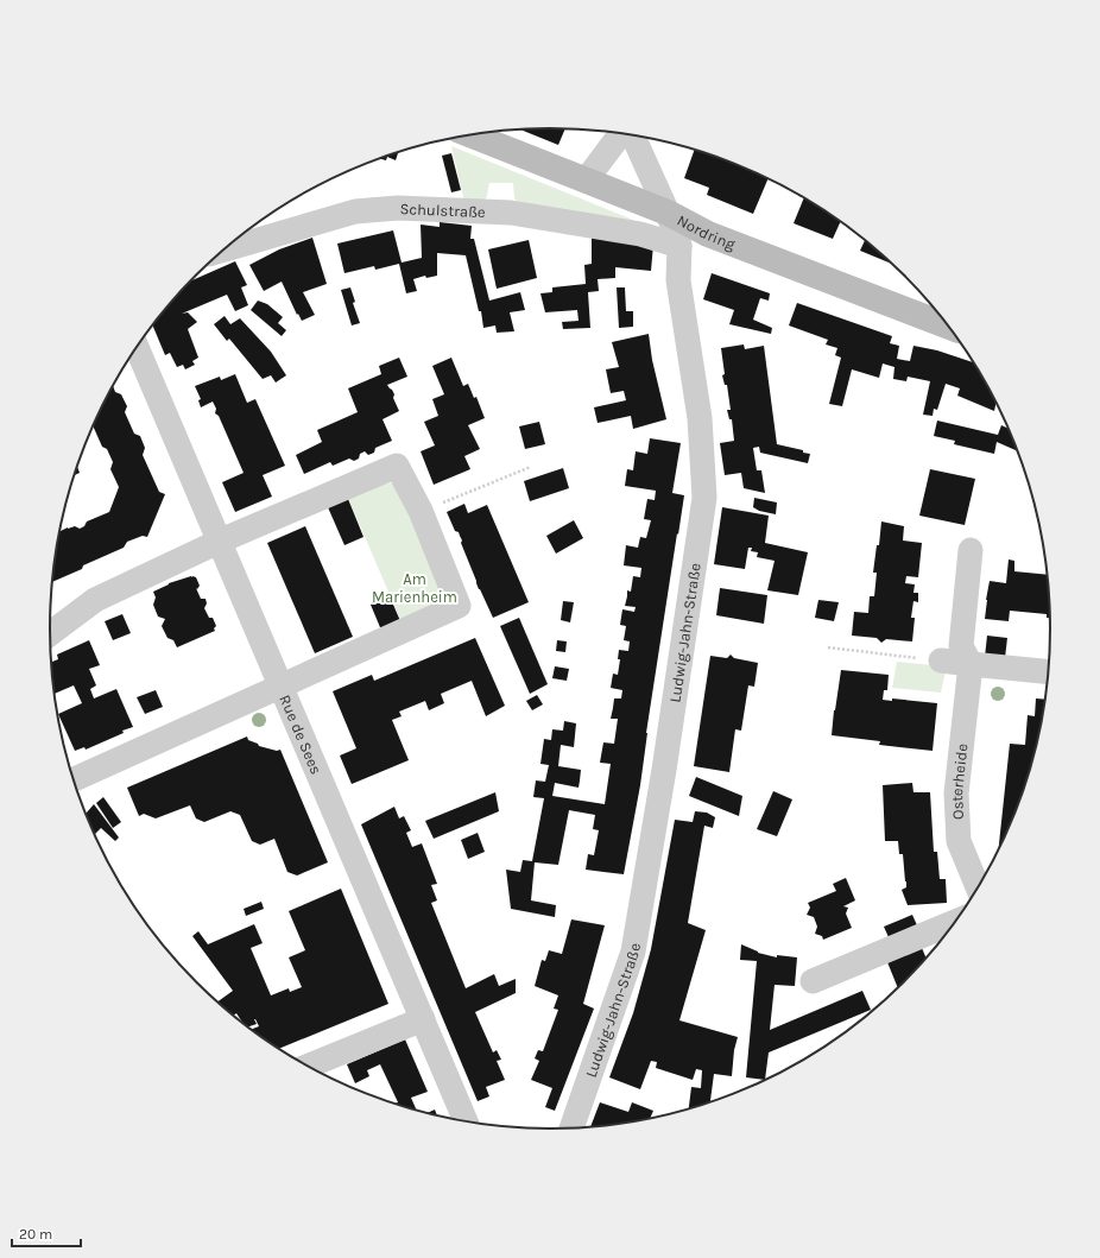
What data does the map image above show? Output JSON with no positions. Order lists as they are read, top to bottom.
{
  "streets": {
    "main road": ["Nordring"],
    "street": [
      "Schulstraße",
      "Ludwig-Jahn-Straße",
      "Rue de Sees",
      "Osterheide"
    ]
  },
  "crossings": [
    ["Schulstraße", "Ludwig-Jahn-Straße"],
    ["Nordring", "Ludwig-Jahn-Straße"]
  ],
  "parks": ["Am Marienheim"],
  "scale_bar": "20 m"
}
